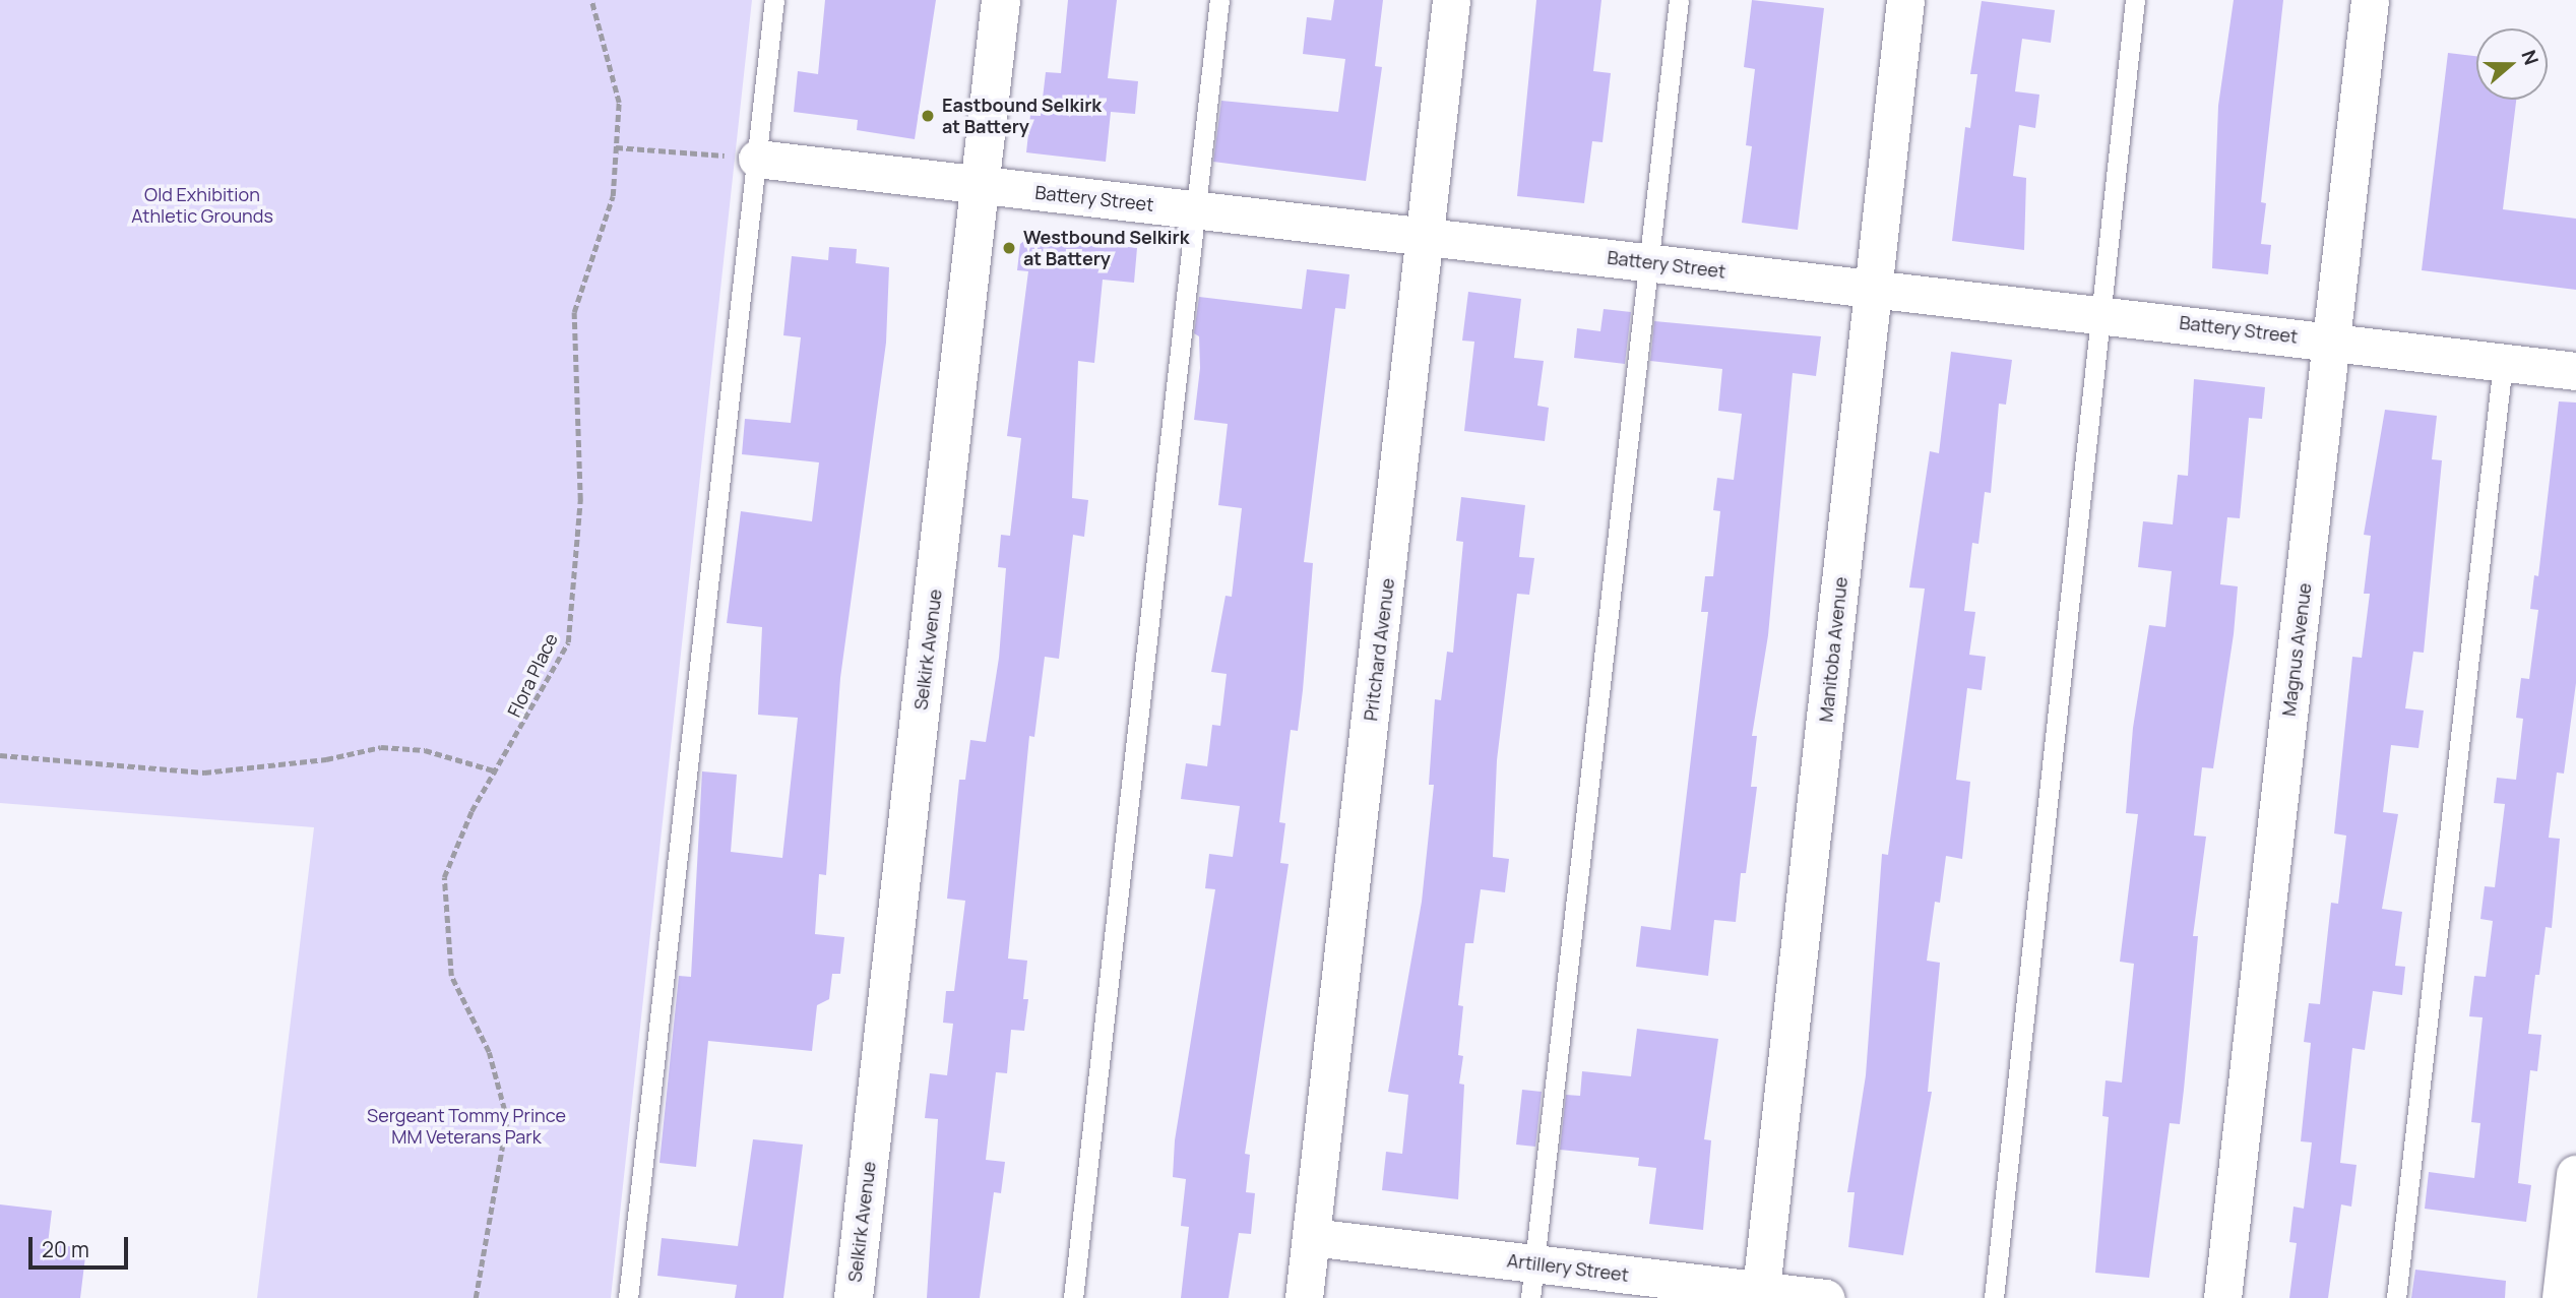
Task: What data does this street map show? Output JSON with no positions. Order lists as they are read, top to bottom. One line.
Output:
{"streets":{"main road":["Selkirk Avenue"],"street":["Battery Street","Pritchard Avenue","Manitoba Avenue","Magnus Avenue","Artillery Street"],"path":["Flora Place"]},"crossings":[["Battery Street","Selkirk Avenue"],["Battery Street","Pritchard Avenue"],["Battery Street","Manitoba Avenue"],["Battery Street","Magnus Avenue"],["Pritchard Avenue","Artillery Street"],["Manitoba Avenue","Artillery Street"]],"parks":["Old Exhibition Athletic Grounds","Sergeant Tommy Prince MM Veterans Park"],"places":["Eastbound Selkirk at Battery","Westbound Selkirk at Battery"],"scale_bar":"20 m","north":"right"}
